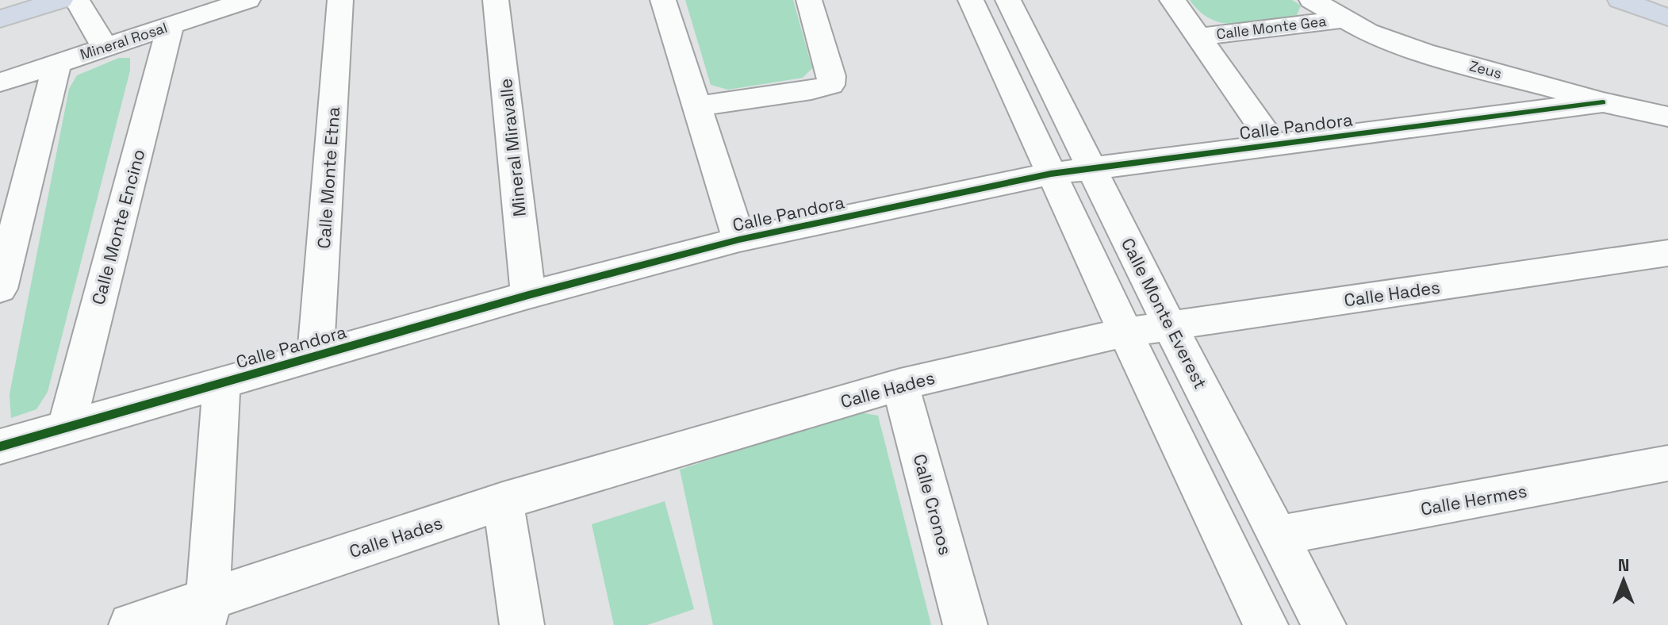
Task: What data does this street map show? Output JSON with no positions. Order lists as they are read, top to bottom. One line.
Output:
{"streets":{"street":["Calle Monte Gea","Mineral Rosal","Zeus","Calle Pandora","Mineral Miravalle","Calle Monte Etna","Calle Monte Encino","Calle Hades","Calle Monte Everest","Calle Hermes","Calle Cronos"]},"crossings":[["Calle Monte Gea","Zeus"],["Calle Monte Gea","Calle Pandora"],["Mineral Rosal","Calle Monte Encino"],["Zeus","Calle Pandora"],["Calle Pandora","Mineral Miravalle"],["Calle Pandora","Calle Monte Etna"],["Calle Pandora","Calle Monte Encino"],["Calle Pandora","Calle Monte Everest"],["Calle Hades","Calle Monte Everest"],["Calle Hades","Calle Cronos"],["Calle Monte Everest","Calle Hermes"]],"north":"top"}
